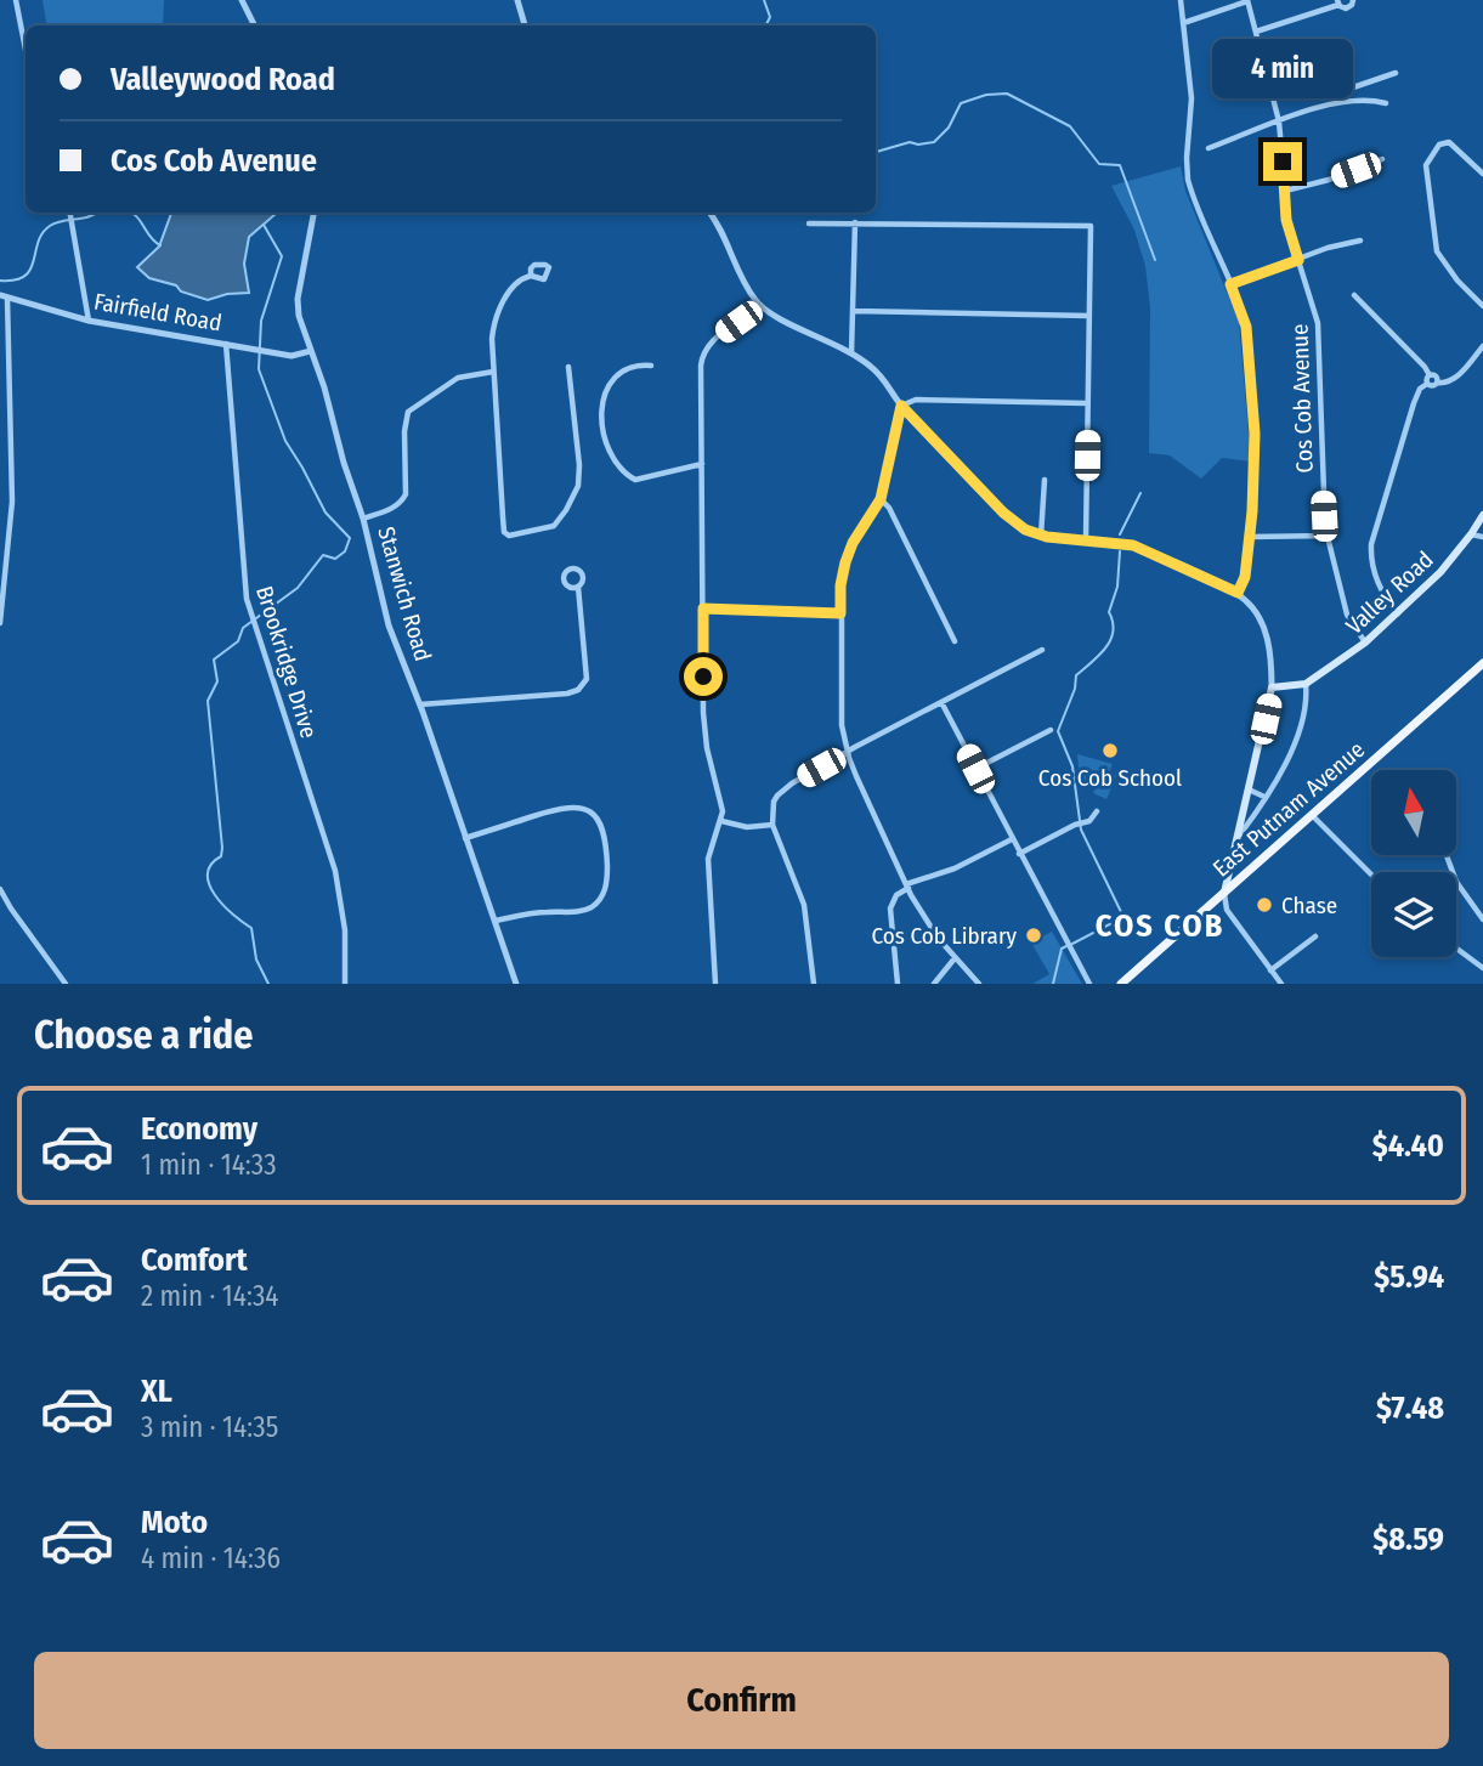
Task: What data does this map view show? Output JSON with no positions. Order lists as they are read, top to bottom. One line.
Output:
{"streets":{"main road":["Valley Road","East Putnam Avenue"],"street":["Fairfield Road","Cos Cob Avenue","Stanwich Road","Brookridge Drive"]},"crossings":[["Fairfield Road","Stanwich Road"],["Fairfield Road","Brookridge Drive"],["Cos Cob Avenue","Valley Road"]],"districts":["COS COB"],"places":["Cos Cob School","Chase","Cos Cob Library"],"north":"top","page":{"banner":["Valleywood Road","Cos Cob Avenue"],"bubble":"4 min","heading":"Choose a ride","list":[{"name":"Economy","note":"1 min · 14:33","value":"$4.40"},{"name":"Comfort","note":"2 min · 14:34","value":"$5.94"},{"name":"XL","note":"3 min · 14:35","value":"$7.48"},{"name":"Moto","note":"4 min · 14:36","value":"$8.59"}],"buttons":"Confirm"}}
